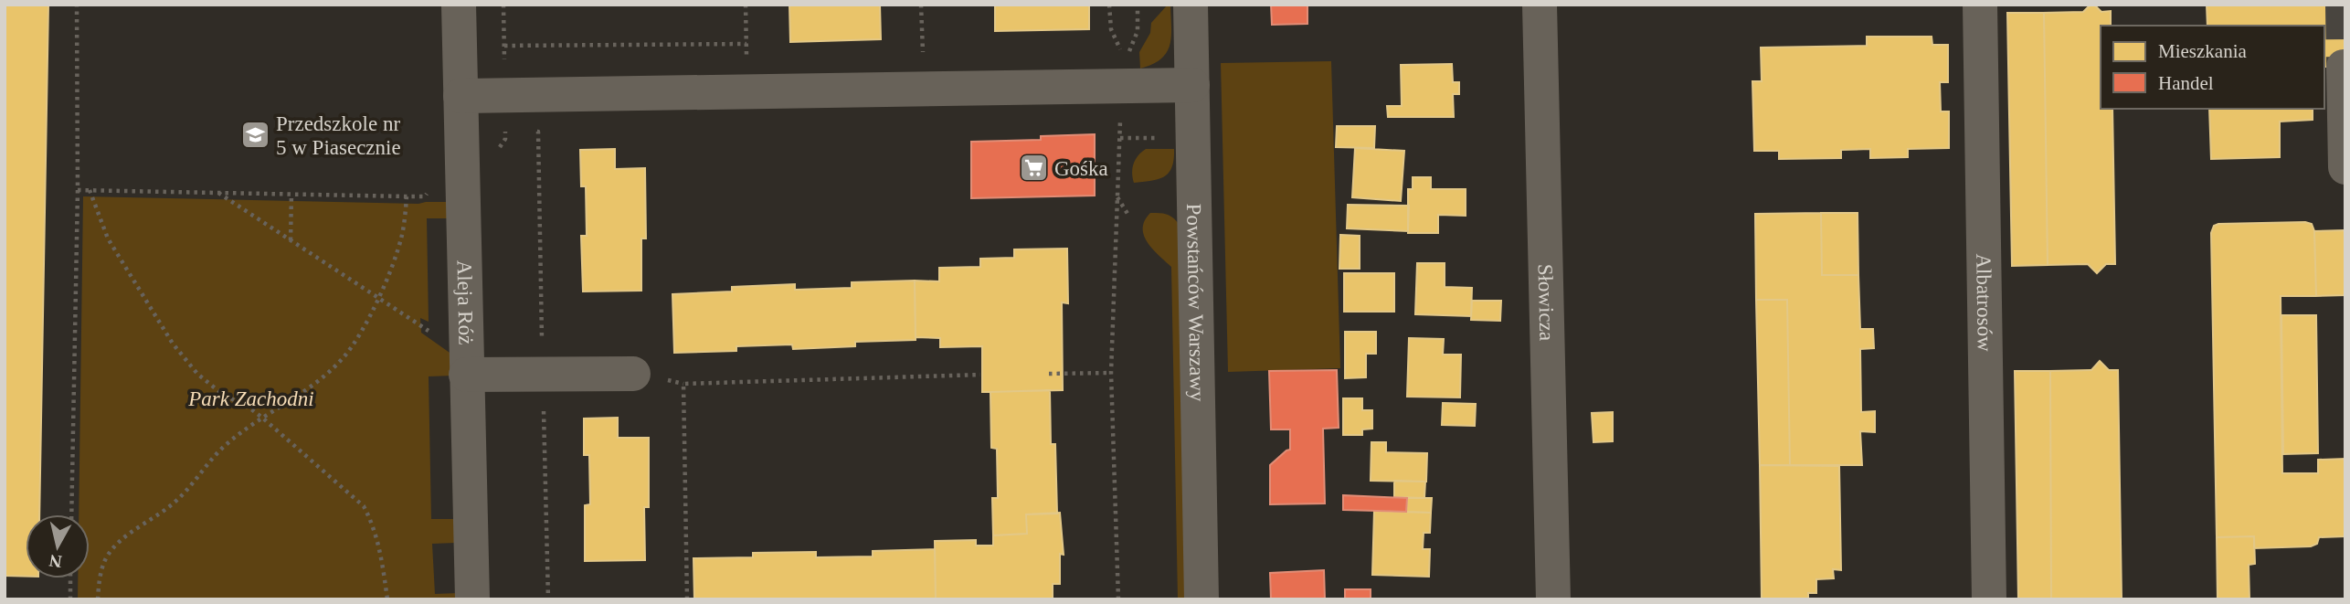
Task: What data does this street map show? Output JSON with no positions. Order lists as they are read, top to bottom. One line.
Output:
{"streets":{"street":["Słowicza","Albatrosów","Aleja Róż","Powstańców Warszawy"]},"parks":["Park Zachodni"],"places":{"school or university":["Przedszkole nr 5 w Piasecznie"],"supermarket":["Gośka"]},"legend":["Mieszkania","Handel"],"north":"bottom"}
